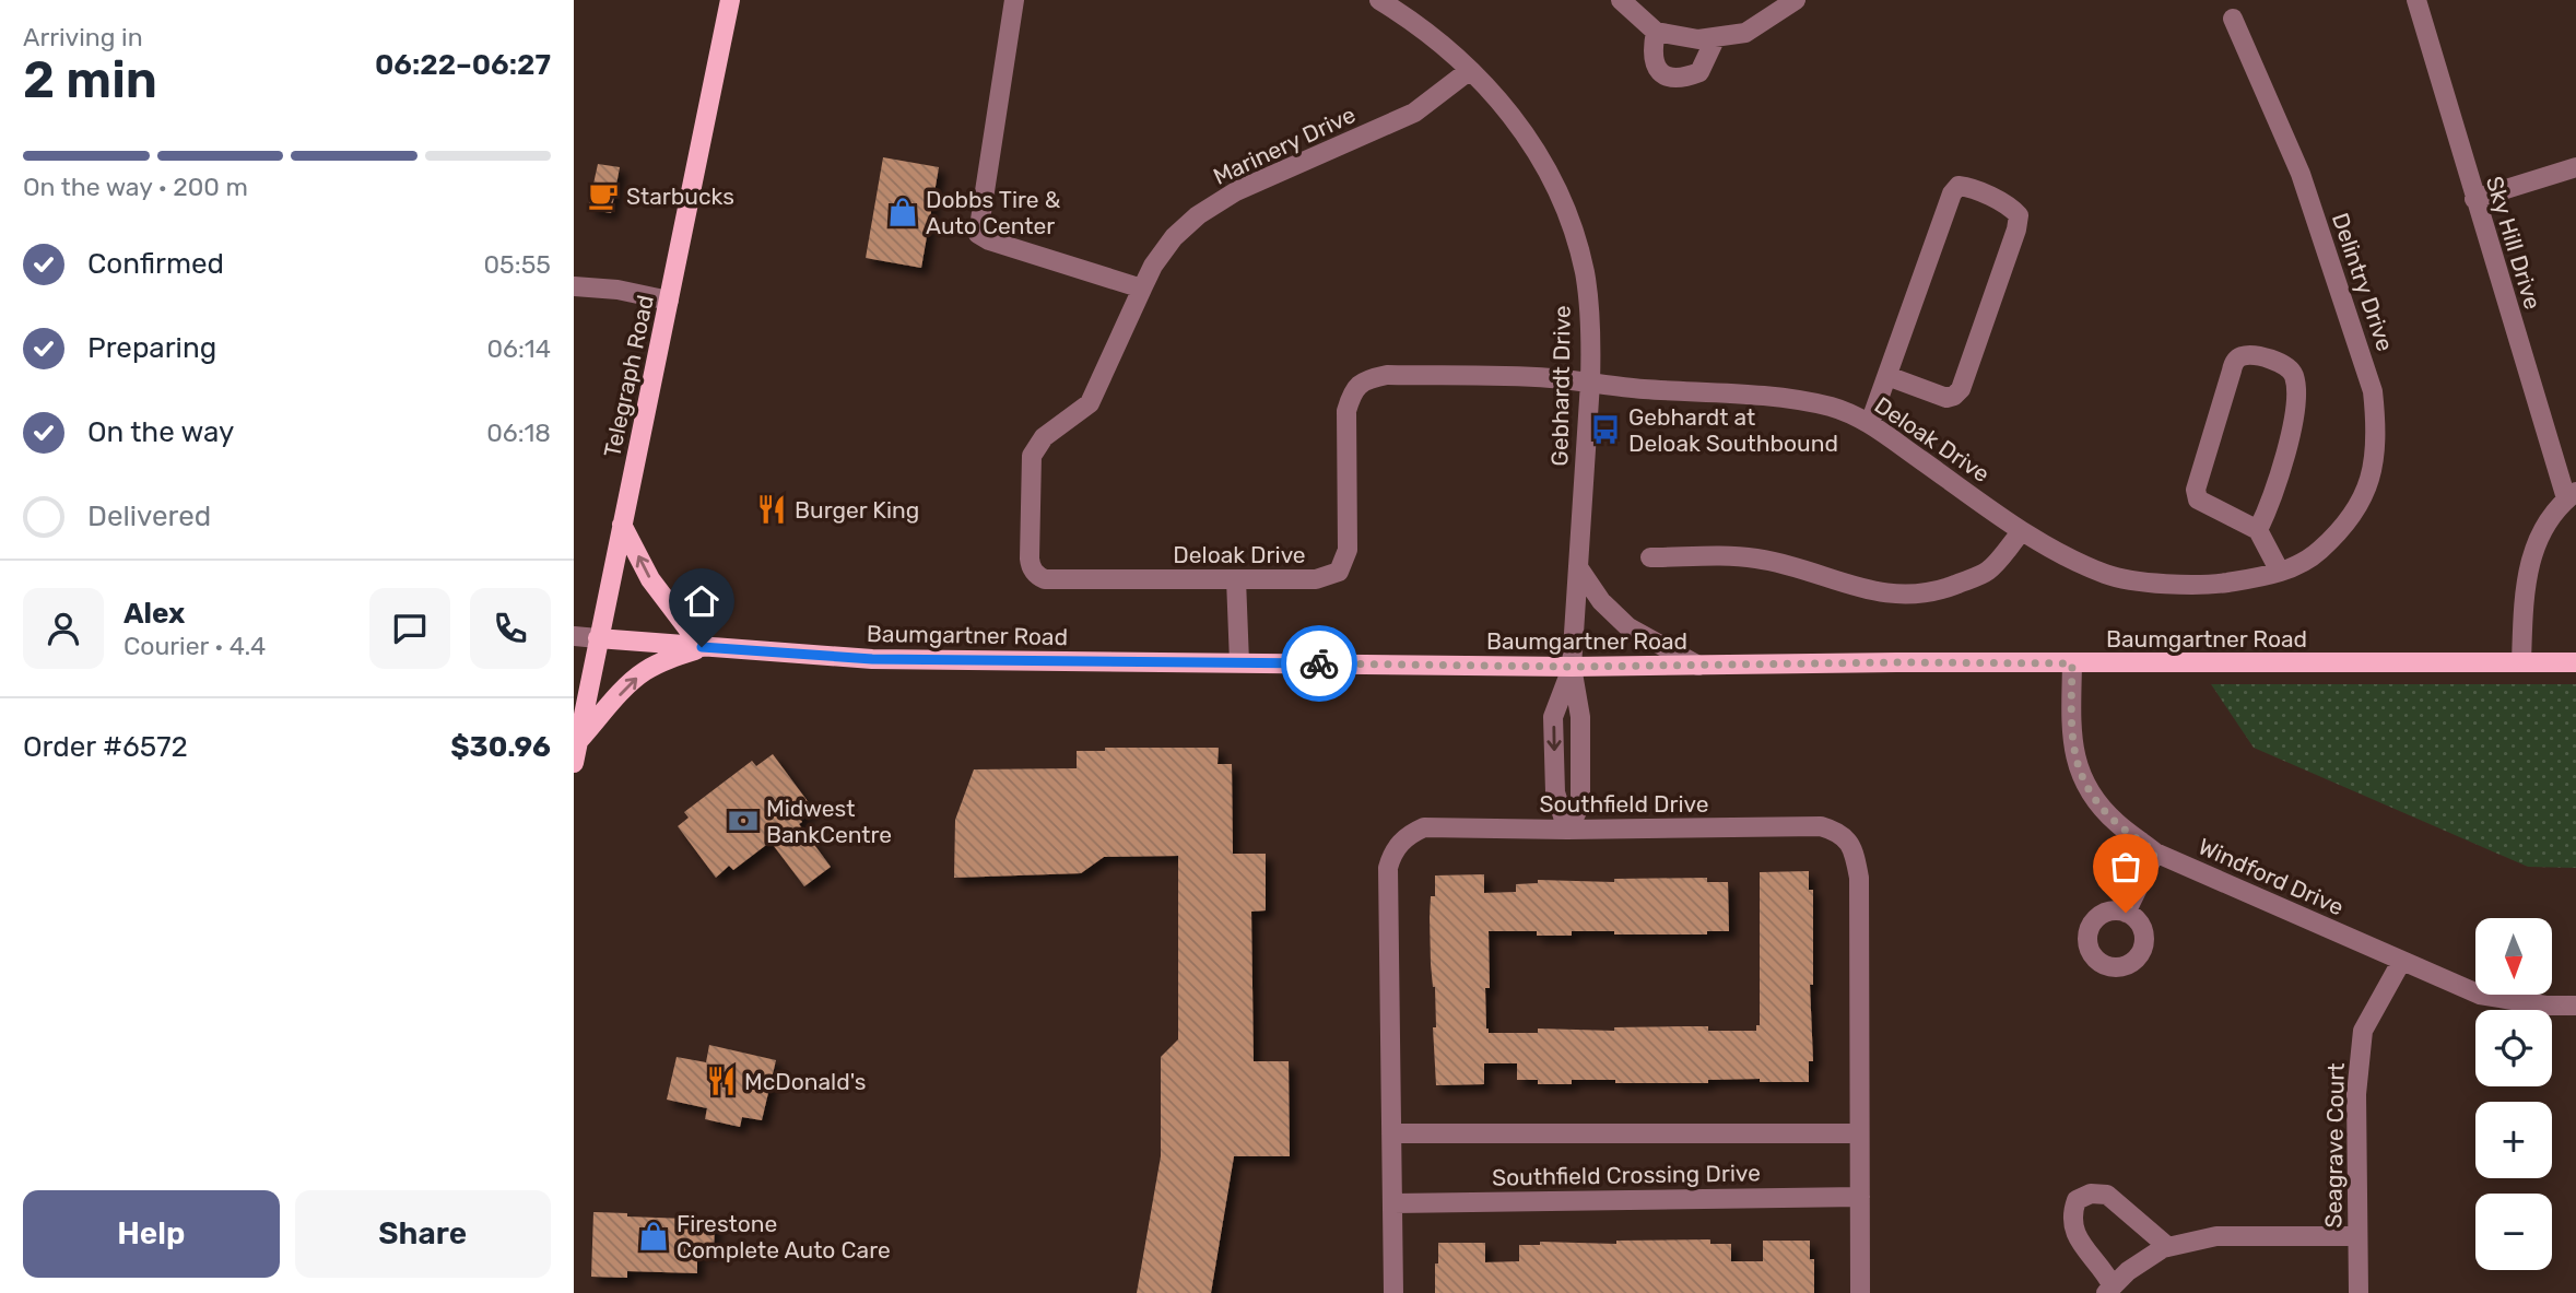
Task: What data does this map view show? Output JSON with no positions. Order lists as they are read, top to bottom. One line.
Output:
{"streets":{"main road":["Telegraph Road","Baumgartner Road"],"street":["Marinery Drive","Sky Hill Drive","Delintry Drive","Gebhardt Drive","Deloak Drive","Southfield Drive","Windford Drive","Seagrave Court","Southfield Crossing Drive"]},"crossings":[["Marinery Drive","Gebhardt Drive"],["Marinery Drive","Deloak Drive"],["Delintry Drive","Deloak Drive"],["Telegraph Road","Baumgartner Road"],["Gebhardt Drive","Deloak Drive"],["Gebhardt Drive","Baumgartner Road"],["Baumgartner Road","Windford Drive"],["Southfield Drive","Southfield Crossing Drive"],["Windford Drive","Seagrave Court"]],"places":{"cafe":["Starbucks"],"shop":["Dobbs Tire & Auto Center","Firestone Complete Auto Care"],"bus stop":["Gebhardt at Deloak Southbound"],"restaurant":["Burger King","McDonald's"],"bank":["Midwest BankCentre"]},"north":"bottom","page":{"heading":["2 min","Arriving in","06:22–06:27"],"panel":["Alex","Courier · 4.4","Order #6572","$30.96"],"bar":"On the way · 200 m","list":[["Confirmed","05:55"],["Preparing","06:14"],["On the way","06:18"],"Delivered"],"map_buttons":["+","−"],"buttons":["Help","Share"]}}
